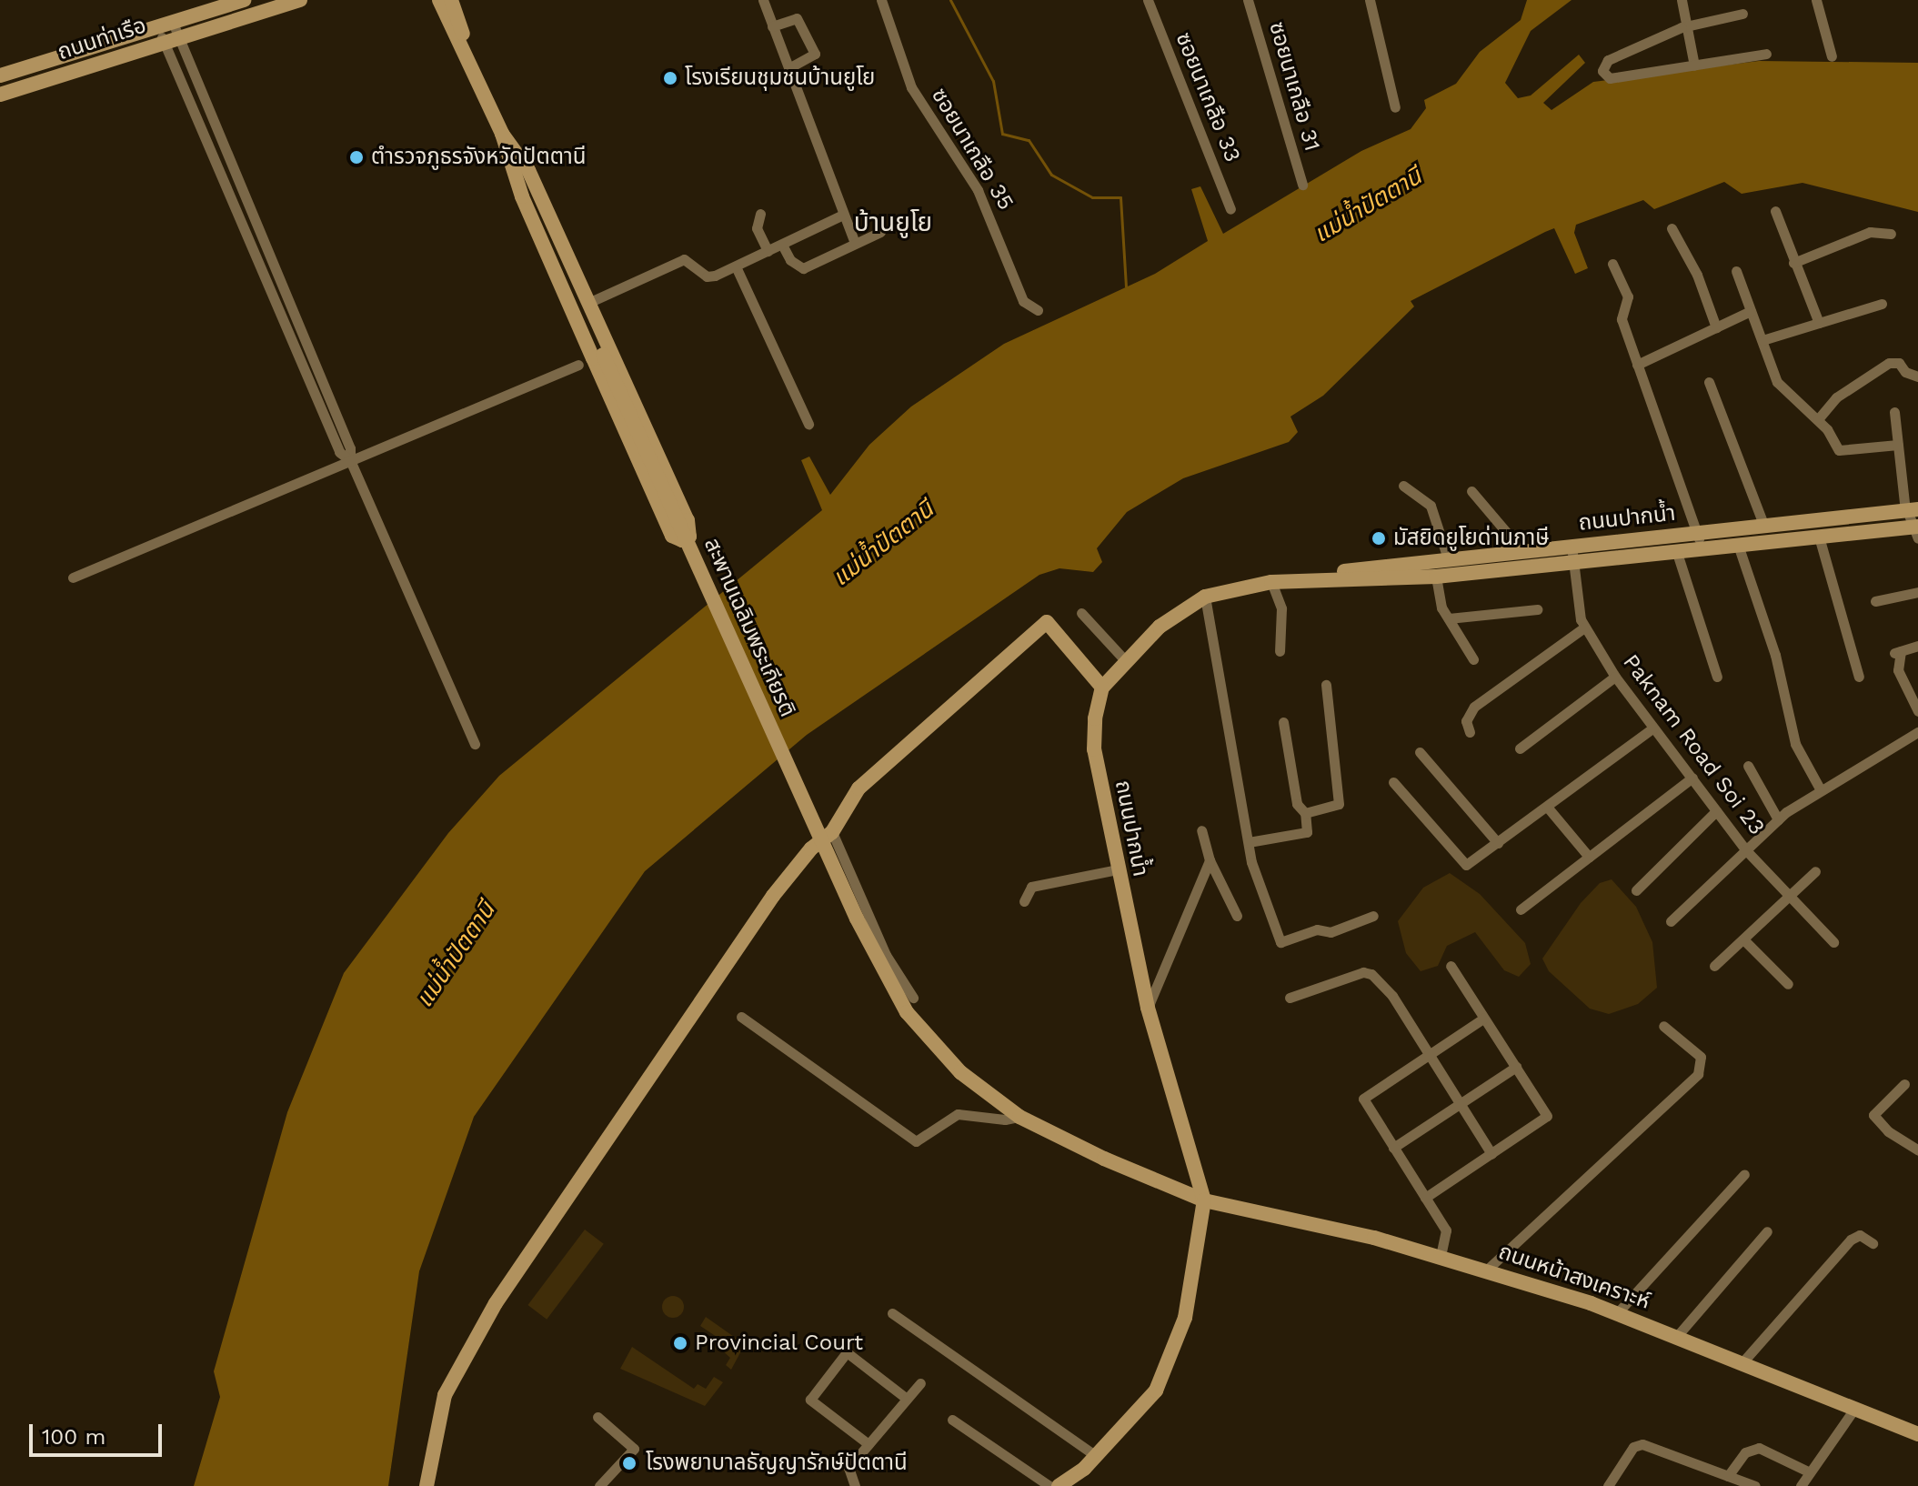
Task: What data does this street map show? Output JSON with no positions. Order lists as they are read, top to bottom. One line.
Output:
{"streets":{"street":["ถนนท่าเรือ","ซอยนาเกลือ 31","ซอยนาเกลือ 33","ซอยนาเกลือ 35","ถนนปากน้ำ","สะพานเฉลิมพระเกียรติ","Paknam Road Soi 23","ถนนหน้าสงเคราะห์"]},"crossings":[["ถนนปากน้ำ","Paknam Road Soi 23"],["ถนนปากน้ำ","ถนนหน้าสงเคราะห์"],["สะพานเฉลิมพระเกียรติ","ถนนหน้าสงเคราะห์"]],"districts":["บ้านยูโย"],"water":["แม่น้ำปัตตานี"],"places":["โรงเรียนชุมชนบ้านยูโย","ตำรวจภูธรจังหวัดปัตตานี","มัสยิดยูโยด่านภาษี","Provincial Court","โรงพยาบาลธัญญารักษ์ปัตตานี"],"scale_bar":"100 m"}
